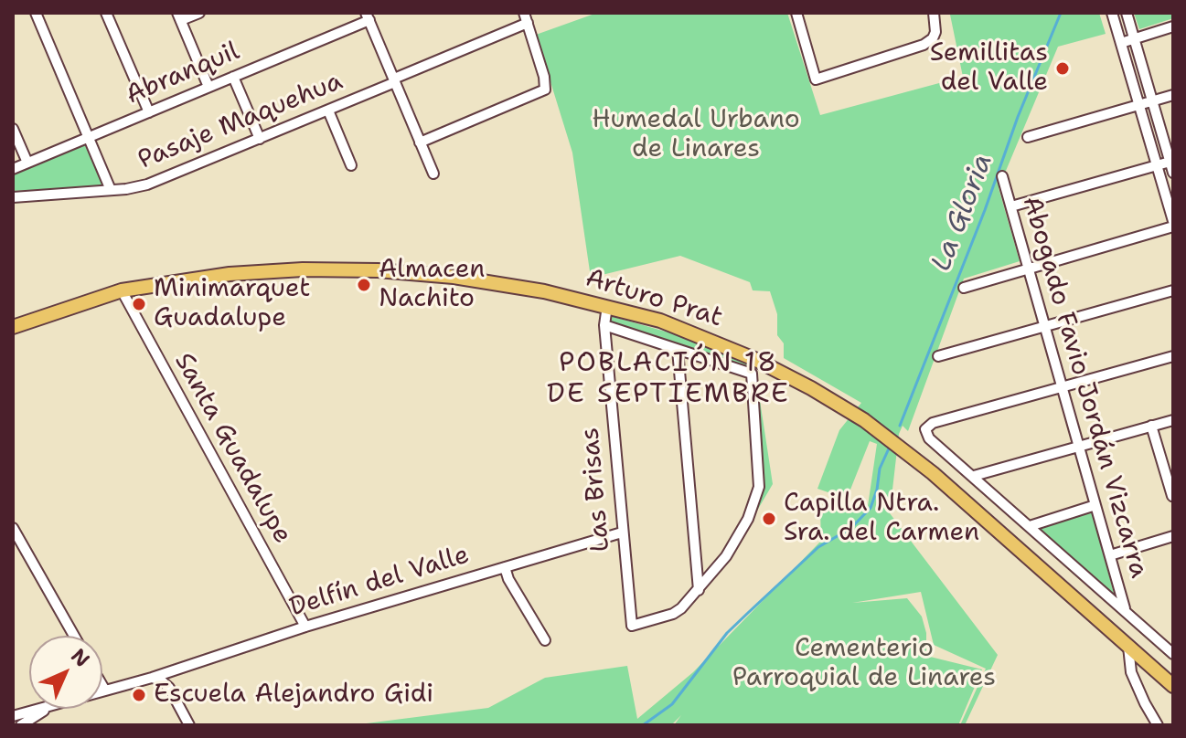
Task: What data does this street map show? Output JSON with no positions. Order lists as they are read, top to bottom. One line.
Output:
{"streets":{"main road":["Arturo Prat"],"street":["Abranquil","Pasaje Maquehua","Abogado Favio Jordán Vizcarra","Santa Guadalupe","Las Brisas","Delfín del Valle"]},"crossings":[["Arturo Prat","Santa Guadalupe"],["Arturo Prat","Las Brisas"],["Santa Guadalupe","Delfín del Valle"],["Las Brisas","Delfín del Valle"]],"districts":["POBLACIÓN 18 DE SEPTIEMBRE"],"water":["La Gloria"],"parks":["Humedal Urbano de Linares","Cementerio Parroquial de Linares"],"places":["Semillitas del Valle","Almacen Nachito","Minimarquet Guadalupe","Capilla Ntra. Sra. del Carmen","Escuela Alejandro Gidi"],"north":"top right"}
